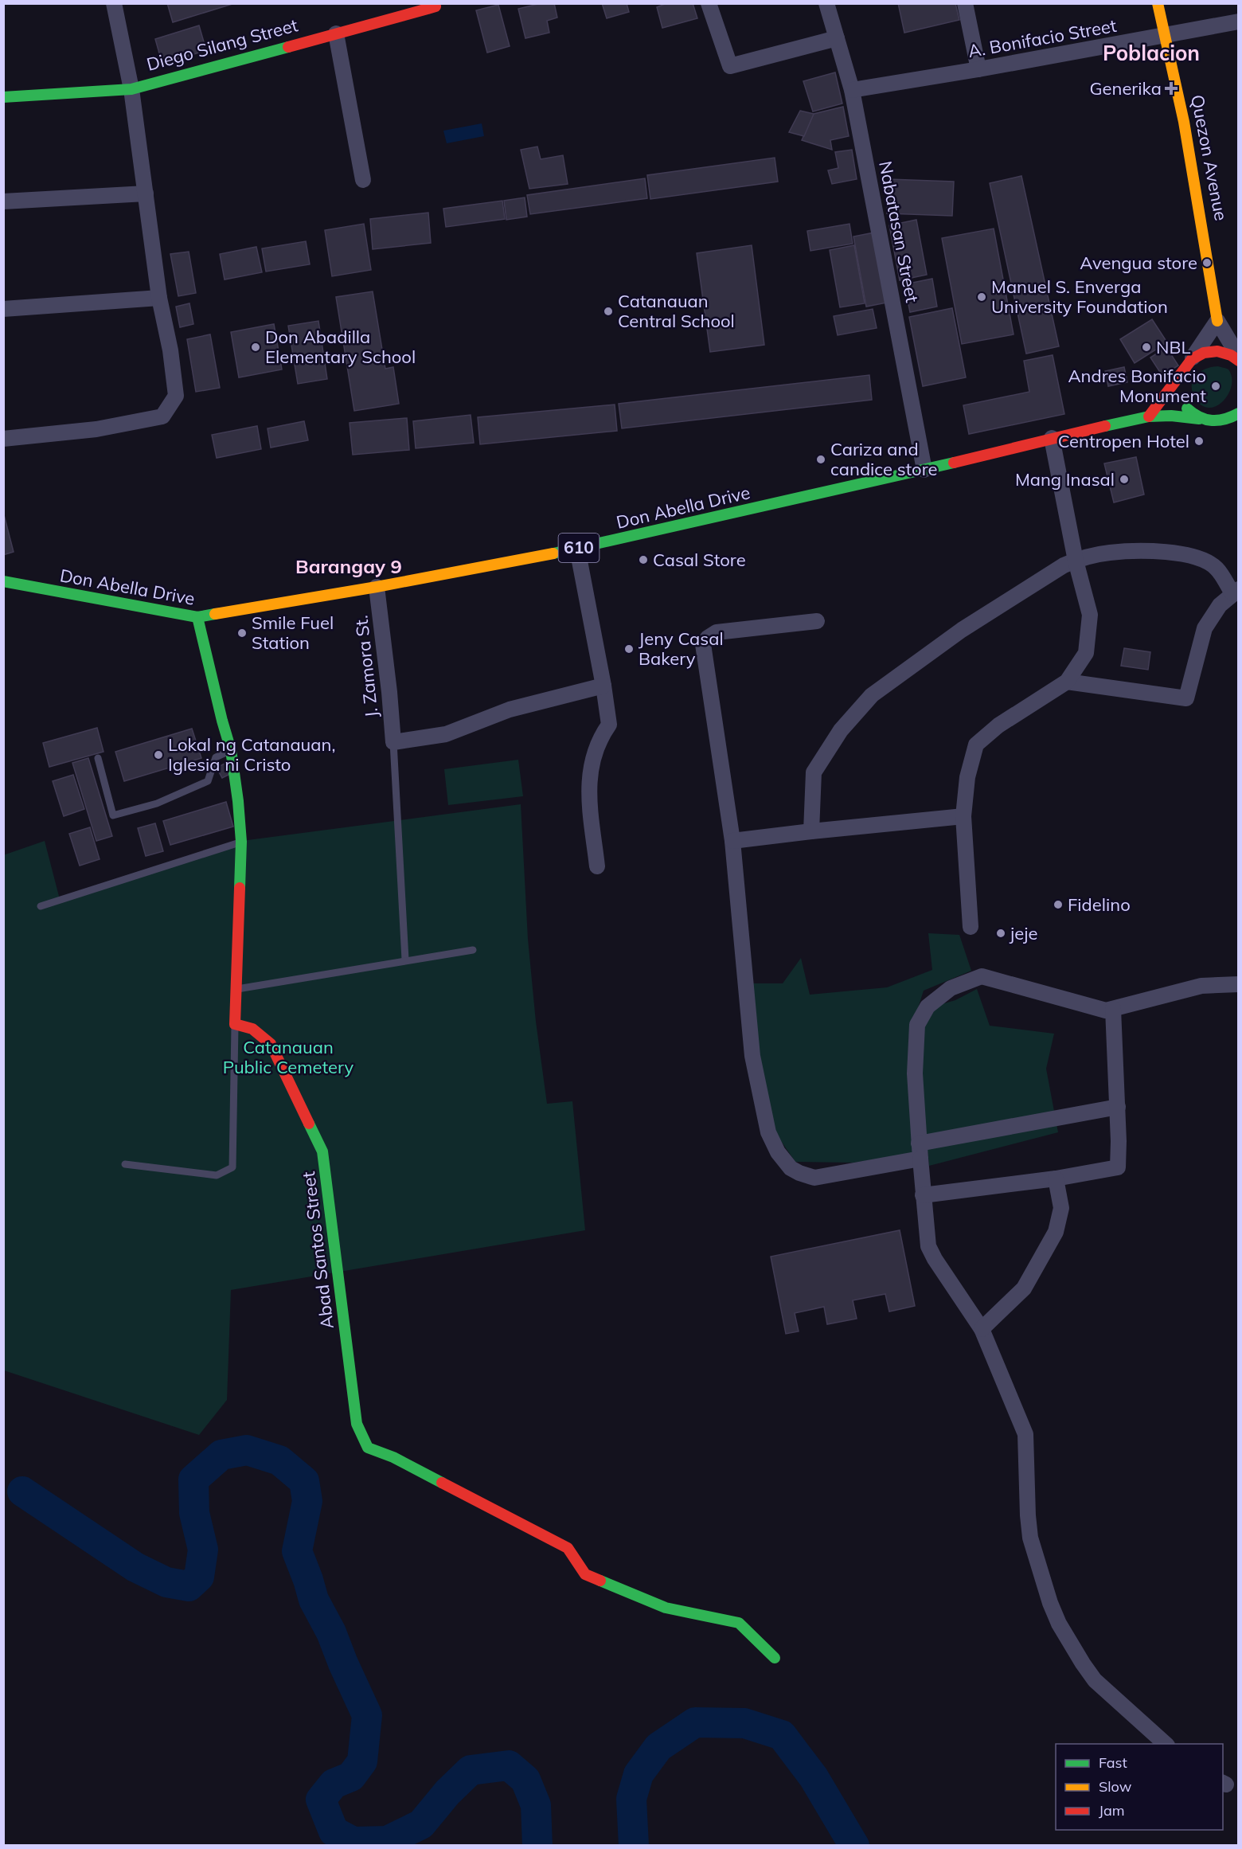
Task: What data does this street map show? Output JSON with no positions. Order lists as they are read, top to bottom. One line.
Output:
{"streets":{"street":["A. Bonifacio Street","Diego Silang Street","Quezon Avenue","Nabatasan Street","Don Abella Drive","610","J. Zamora St.","Abad Santos Street"]},"crossings":[["A. Bonifacio Street","Quezon Avenue"],["A. Bonifacio Street","Nabatasan Street"],["Nabatasan Street","Don Abella Drive"],["Don Abella Drive","610"],["Don Abella Drive","J. Zamora St."]],"districts":["Poblacion","Barangay 9"],"parks":["Catanauan Public Cemetery"],"places":{"health":["Generika"],"other":["Avengua store","Manuel S. Enverga University Foundation","Catanauan Central School","Don Abadilla Elementary School","NBL","Andres Bonifacio Monument","Centropen Hotel","Cariza and candice store","Mang Inasal","Casal Store","Smile Fuel Station","Jeny Casal Bakery","Lokal ng Catanauan, Iglesia ni Cristo","Fidelino","jeje"]},"legend":["Fast","Slow","Jam"]}
